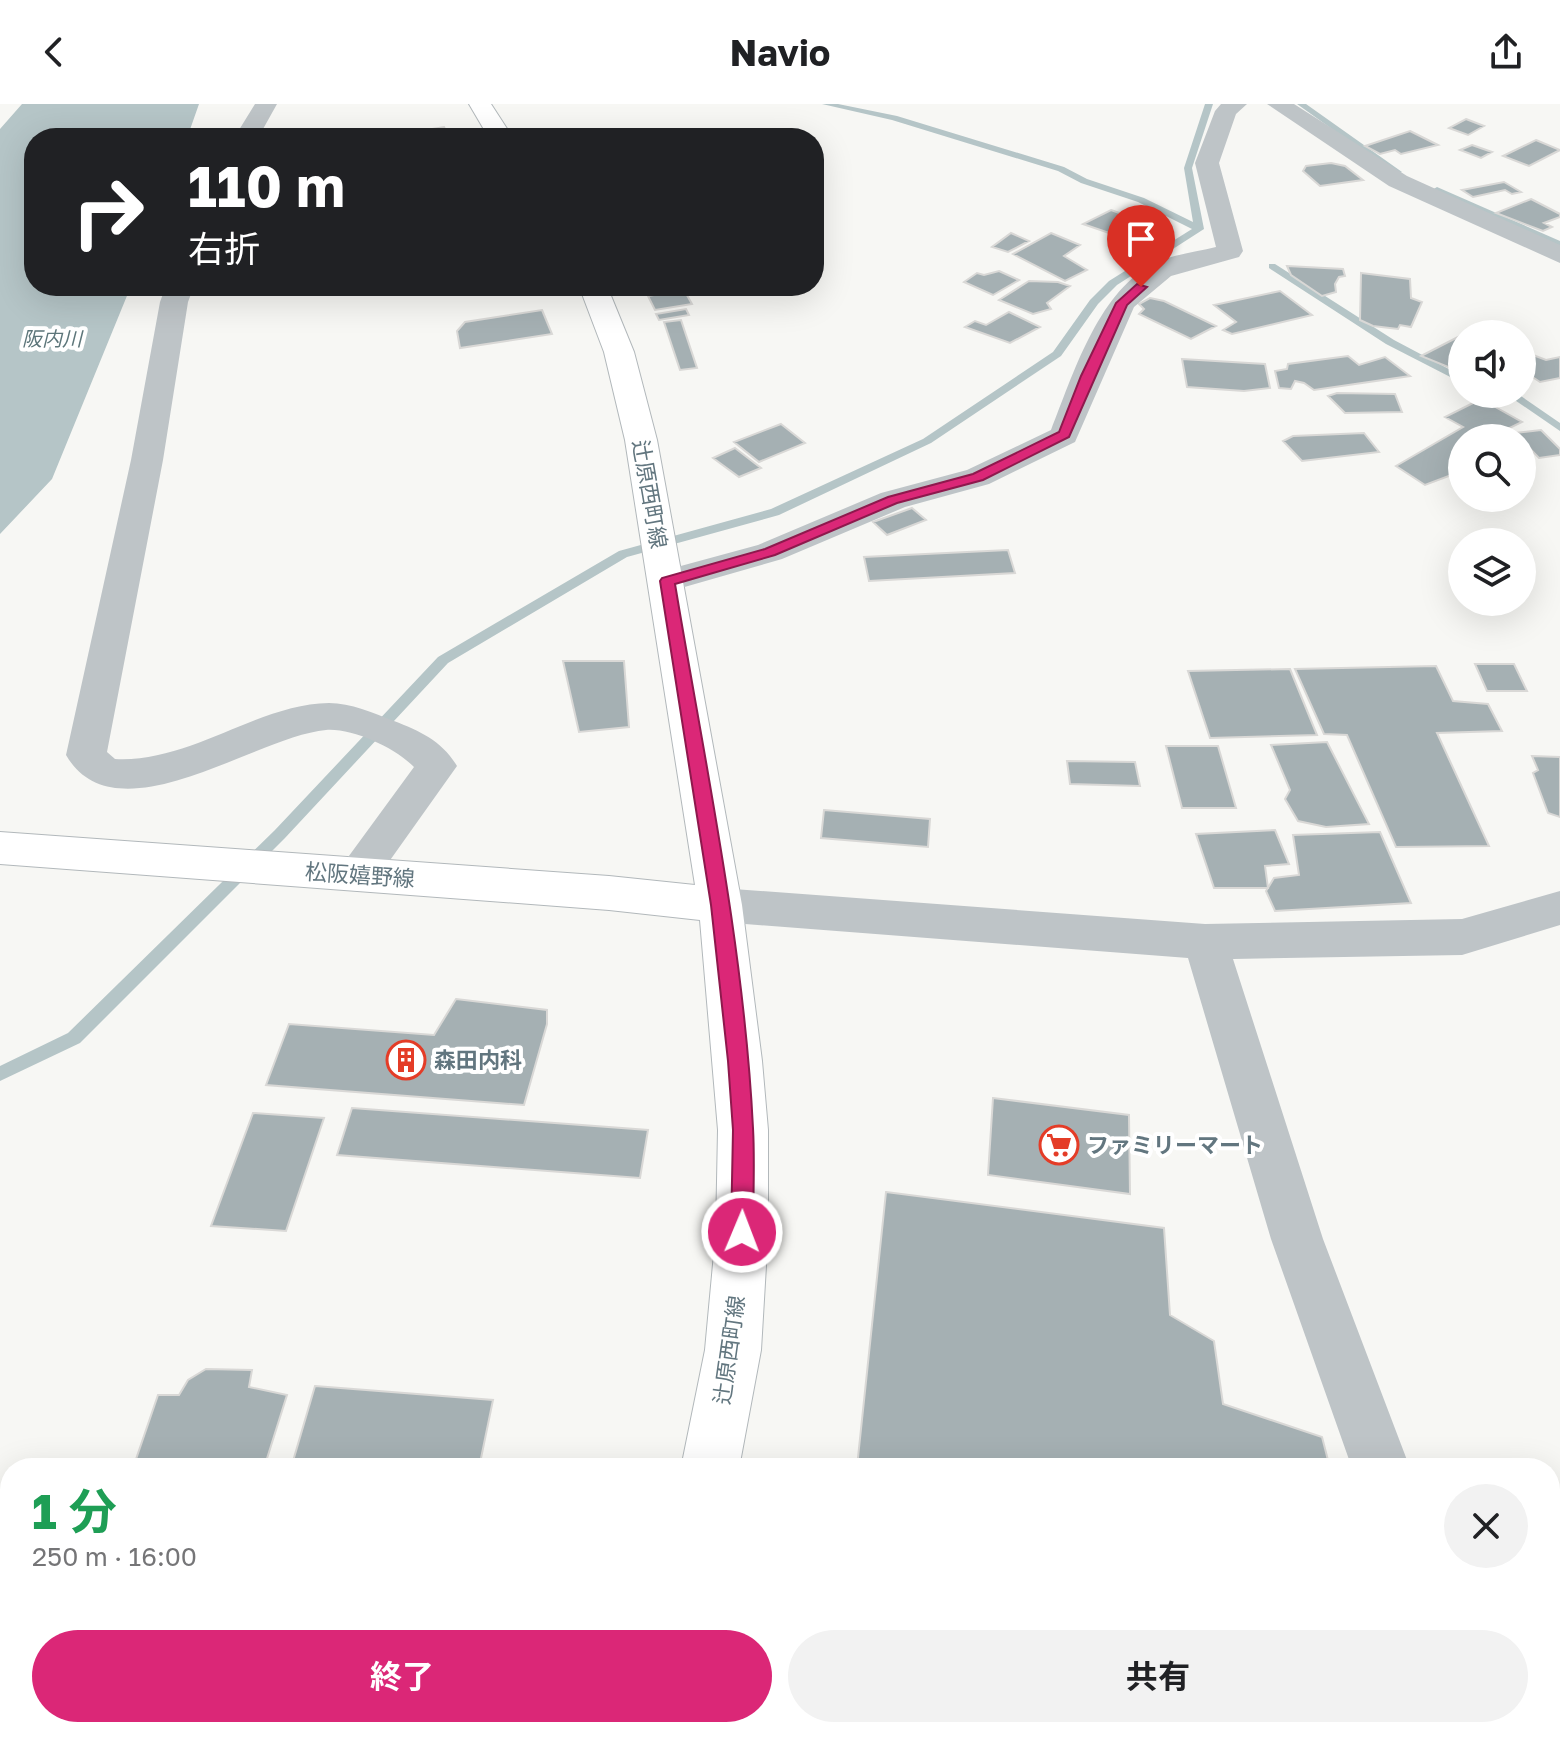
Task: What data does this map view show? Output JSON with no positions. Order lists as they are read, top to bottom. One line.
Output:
{"streets":{"main road":["辻原西町線","松阪嬉野線"]},"crossings":[["辻原西町線","松阪嬉野線"]],"water":["阪内川"],"places":{"building":["森田内科"],"supermarket":["ファミリーマート"]},"page":{"header":"Navio","turn":["110 m","右折"],"heading":["1 分","250 m · 16:00"],"buttons":["終了","共有"]}}
